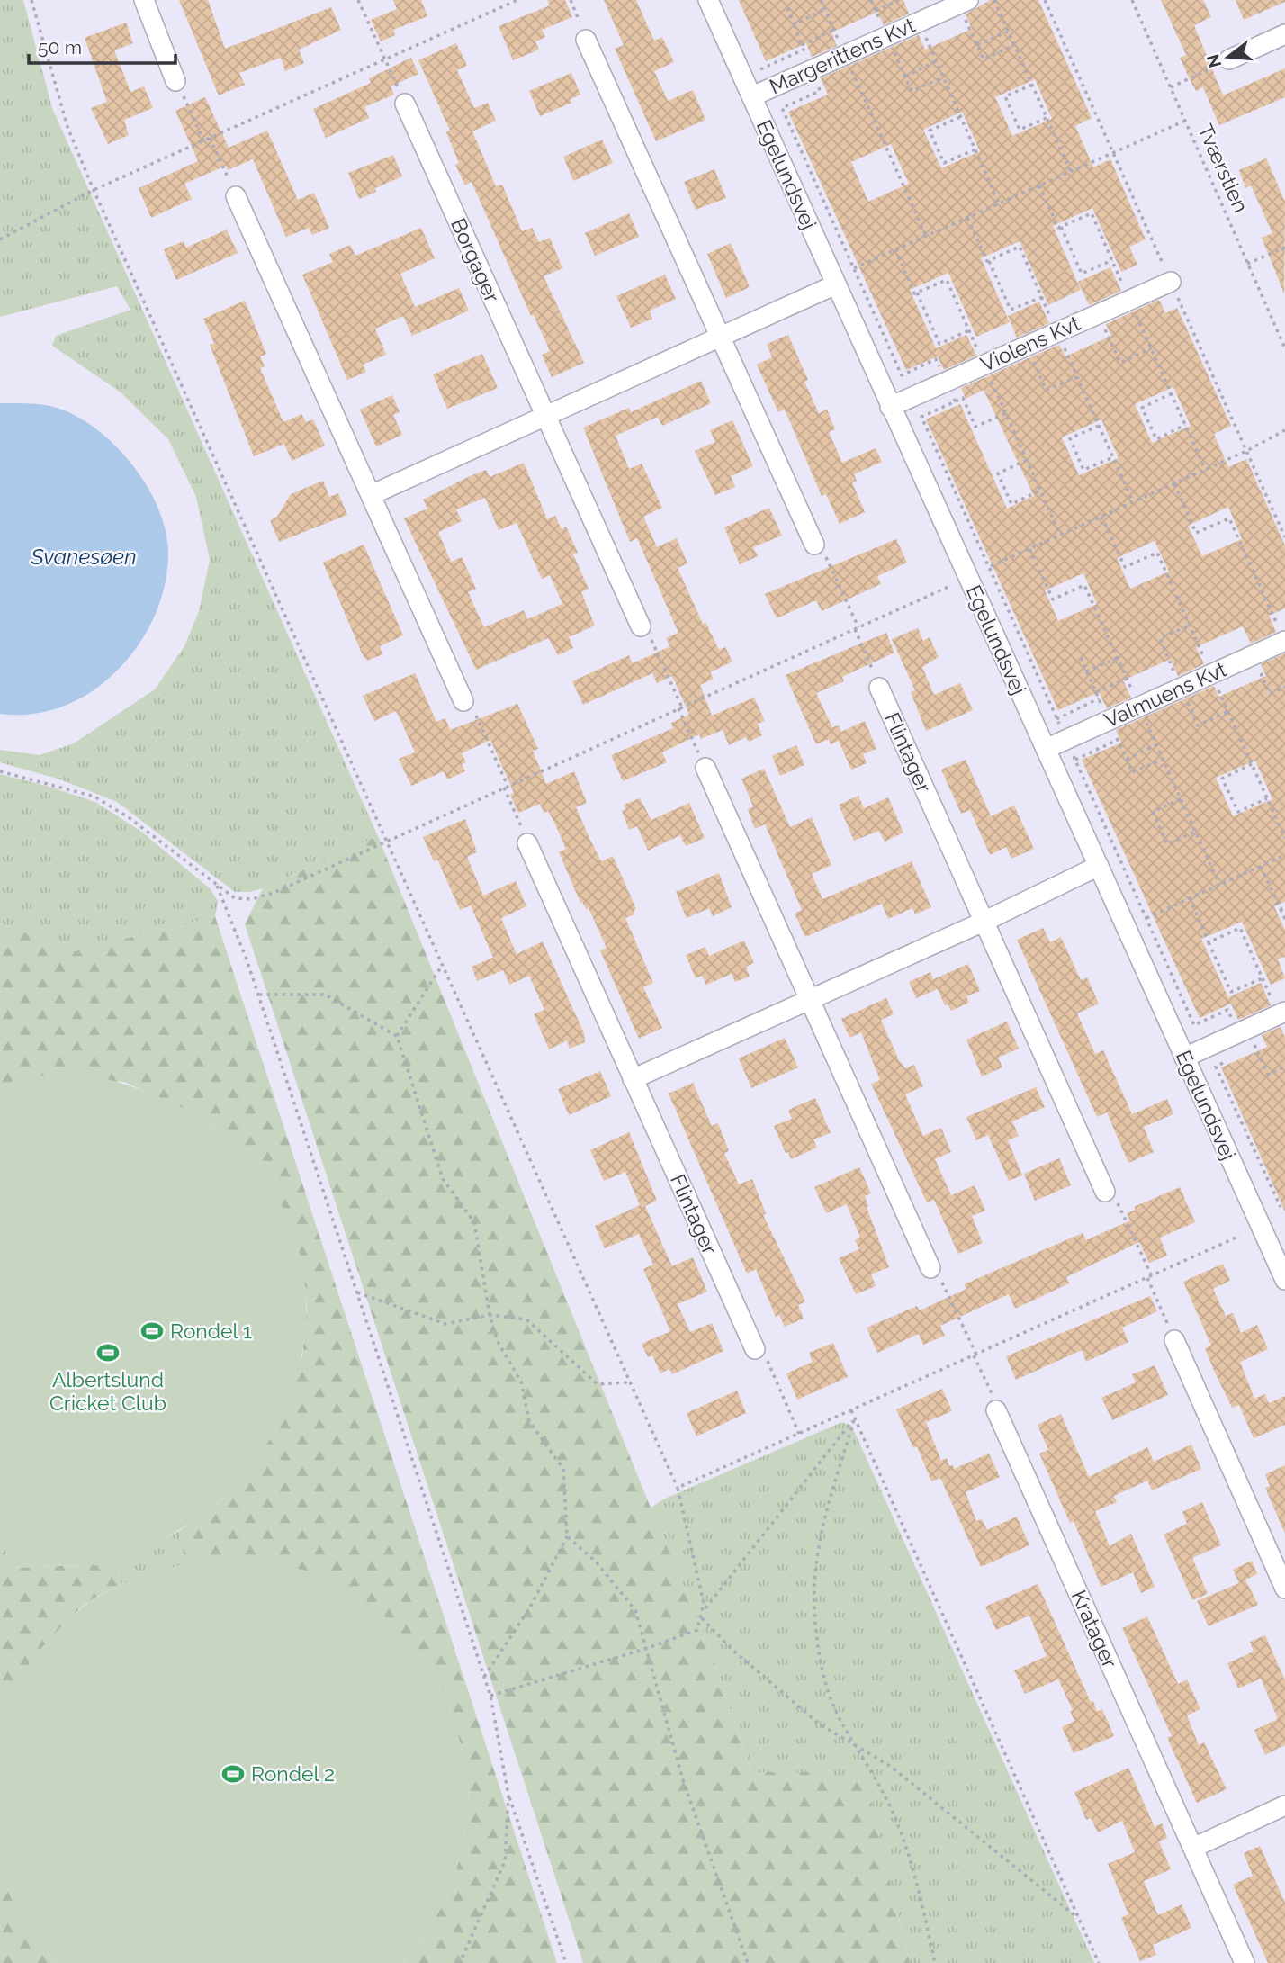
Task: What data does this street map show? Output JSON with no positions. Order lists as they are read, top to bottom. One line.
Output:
{"streets":{"street":["Margerittens Kvt","Egelundsvej","Borgager","Violens Kvt","Valmuens Kvt","Flintager","Kratager"],"path":["Tværstien"]},"crossings":[["Margerittens Kvt","Egelundsvej"],["Egelundsvej","Violens Kvt"],["Egelundsvej","Valmuens Kvt"]],"water":["Svanesøen"],"places":{"sports":["Rondel 1","Albertslund Cricket Club","Rondel 2"]},"scale_bar":"50 m","north":"left"}
